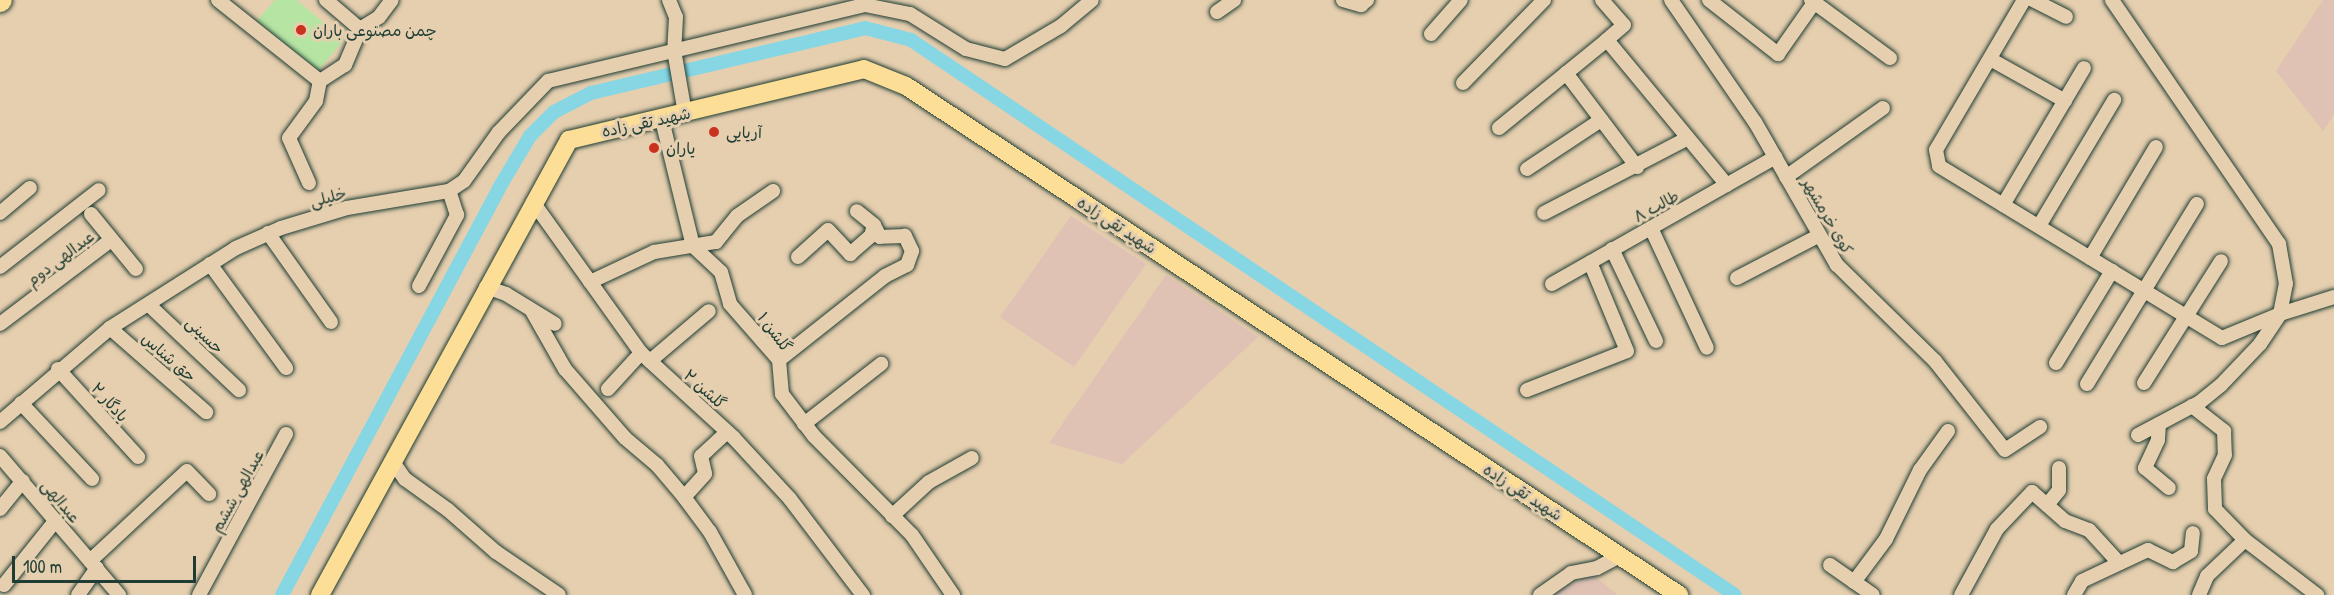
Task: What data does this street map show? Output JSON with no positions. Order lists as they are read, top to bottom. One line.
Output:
{"streets":{"main road":["شهید تقی زاده"],"street":["خلیلی","طالب ۸","کوی خرمشهر","عبدالهی دوم","گلشن ۱","حسینی","حق شناس","گلشن ۲","یادگار ۲","عبدالهی ششم","عبدالهی"]},"crossings":[["شهید تقی زاده","گلشن ۲"],["خلیلی","حسینی"],["خلیلی","حق شناس"],["خلیلی","یادگار ۲"],["طالب ۸","کوی خرمشهر"]],"places":["چمن مصنوعی باران","آریایی","یاران"],"scale_bar":"100 m"}
